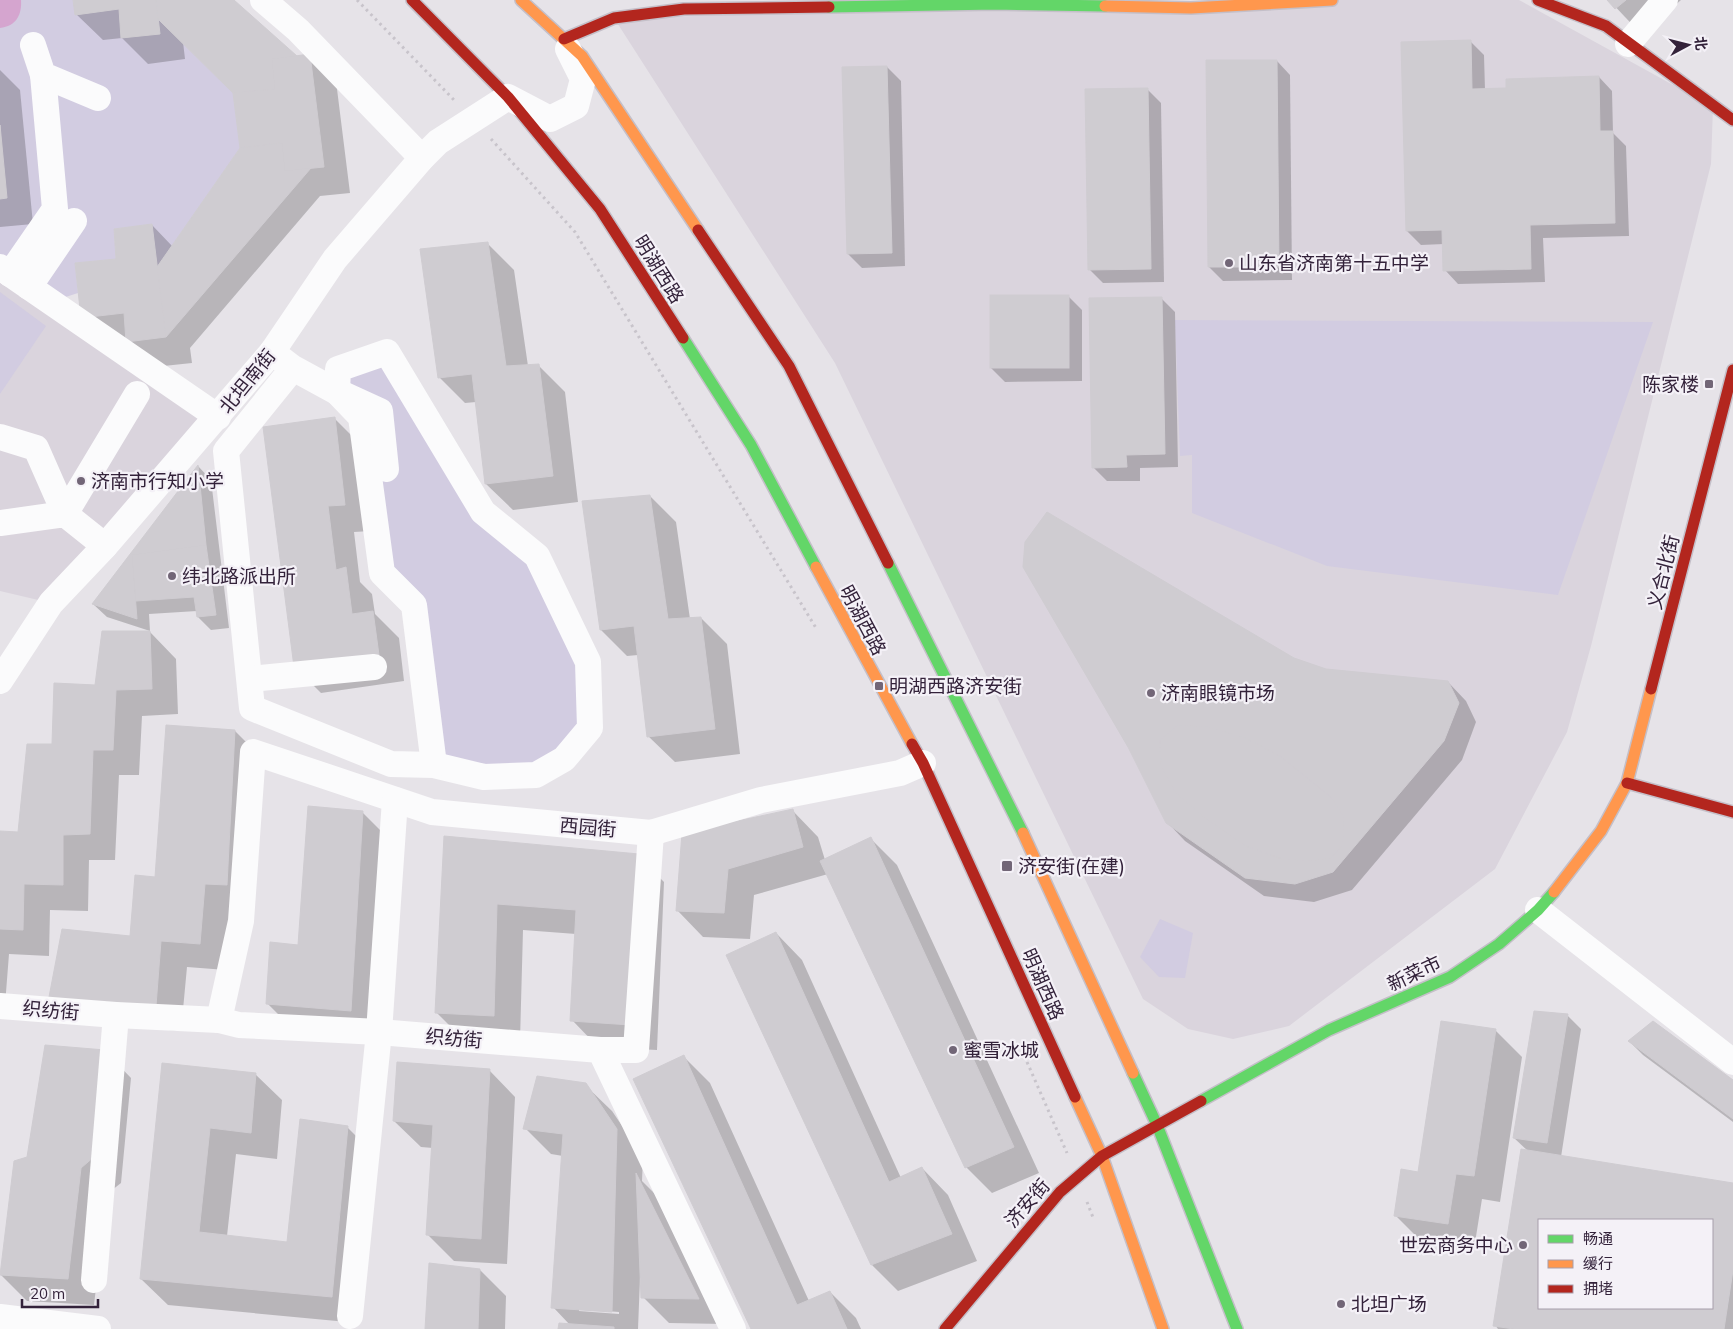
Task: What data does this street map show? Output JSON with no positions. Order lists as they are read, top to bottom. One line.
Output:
{"streets":{"main road":["明湖西路","义合北街","新菜市","济安街"],"street":["北坦南街","西园街","织纺街"]},"crossings":[["明湖西路","北坦南街"],["明湖西路","西园街"],["明湖西路","济安街"],["义合北街","新菜市"],["西园街","织纺街"],["新菜市","济安街"]],"places":{"other":["山东省济南第十五中学","济南市行知小学","纬北路派出所","济南眼镜市场","蜜雪冰城","世宏商务中心","北坦广场"],"transit":["陈家楼","明湖西路济安街","济安街(在建)"]},"legend":["畅通","缓行","拥堵"],"scale_bar":"20 m","north":"right"}
